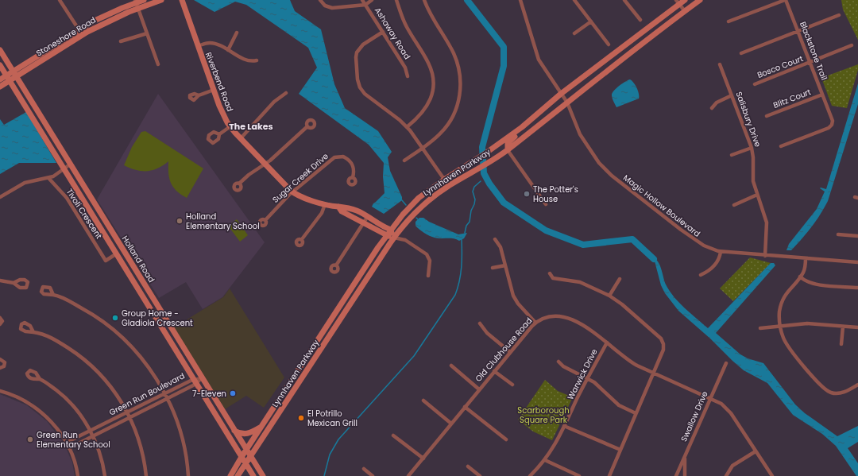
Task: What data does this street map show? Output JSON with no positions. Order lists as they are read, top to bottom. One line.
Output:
{"streets":{"main road":["Stoneshore Road","Riverbend Road","Lynnhaven Parkway","Holland Road"],"street":["Ashaway Road","Blackstone Trail","Bosco Court","Blitz Court","Salisbury Drive","Sugar Creek Drive","Magic Hollow Boulevard","Tivoli Crescent","Old Clubhouse Road","Warwick Drive","Green Run Boulevard","Swallow Drive"]},"crossings":[["Stoneshore Road","Holland Road"],["Blackstone Trail","Bosco Court"],["Blackstone Trail","Blitz Court"],["Riverbend Road","Lynnhaven Parkway"],["Riverbend Road","Sugar Creek Drive"],["Salisbury Drive","Magic Hollow Boulevard"],["Lynnhaven Parkway","Magic Hollow Boulevard"],["Lynnhaven Parkway","Holland Road"],["Tivoli Crescent","Holland Road"],["Holland Road","Green Run Boulevard"],["Old Clubhouse Road","Warwick Drive"],["Old Clubhouse Road","Swallow Drive"]],"districts":["The Lakes"],"parks":["Scarborough Square Park"],"places":["The Potter's House","Holland Elementary School","Group Home - Gladiola Crescent","7-Eleven","El Potrillo Mexican Grill","Green Run Elementary School"]}
